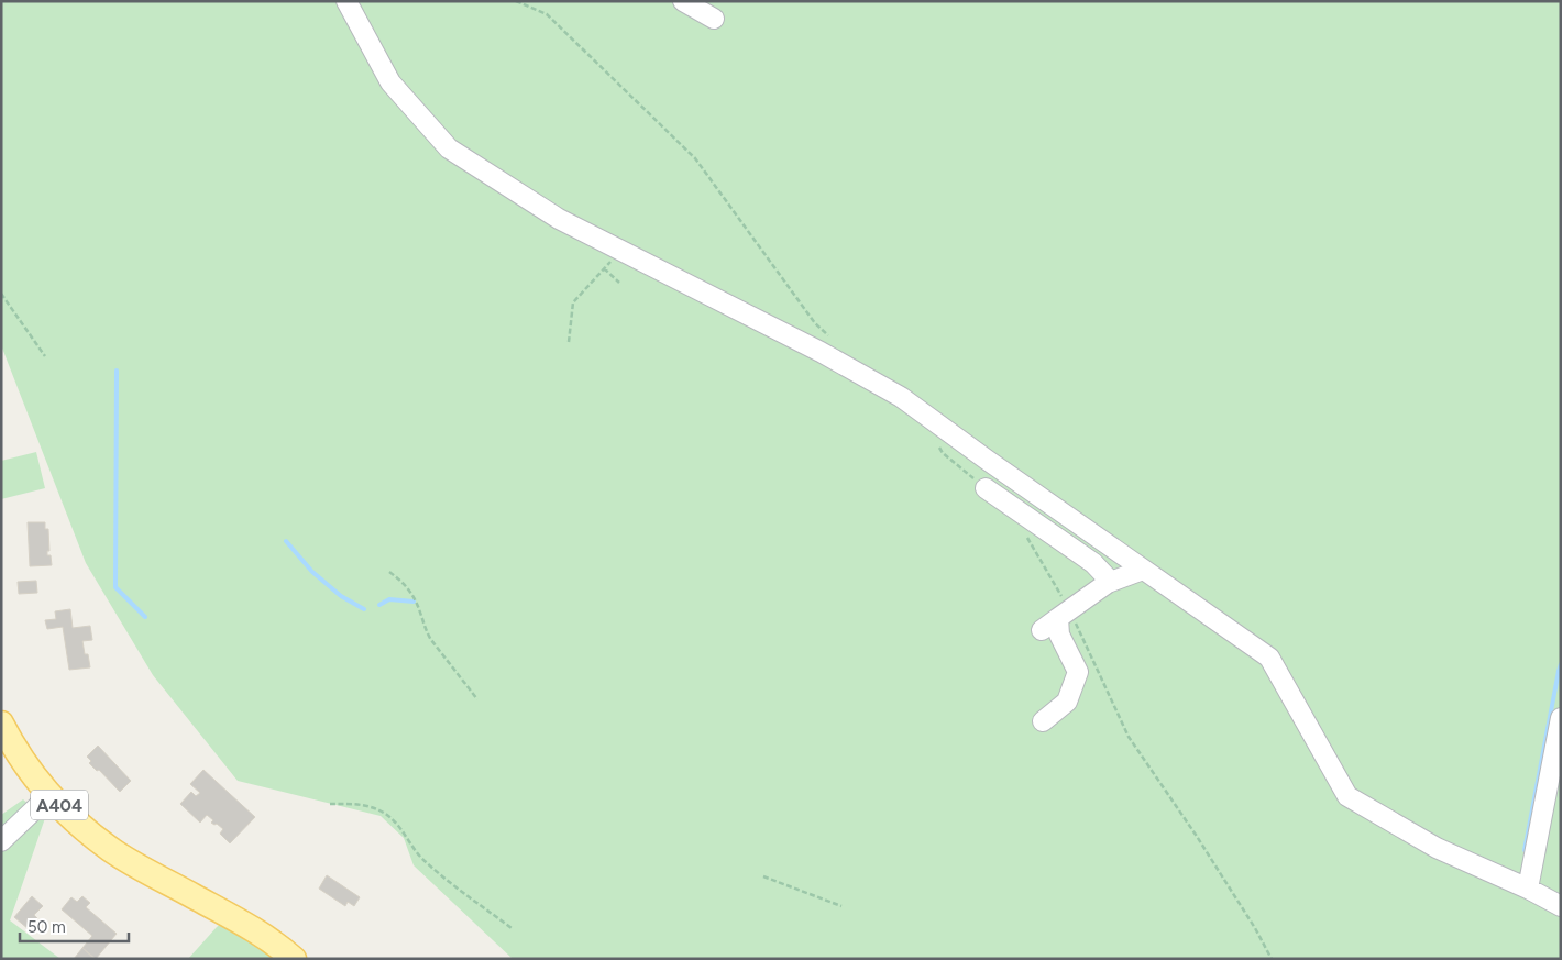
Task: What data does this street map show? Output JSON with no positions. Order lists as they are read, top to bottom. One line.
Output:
{"streets":{"main road":["A404"]},"scale_bar":"50 m"}
